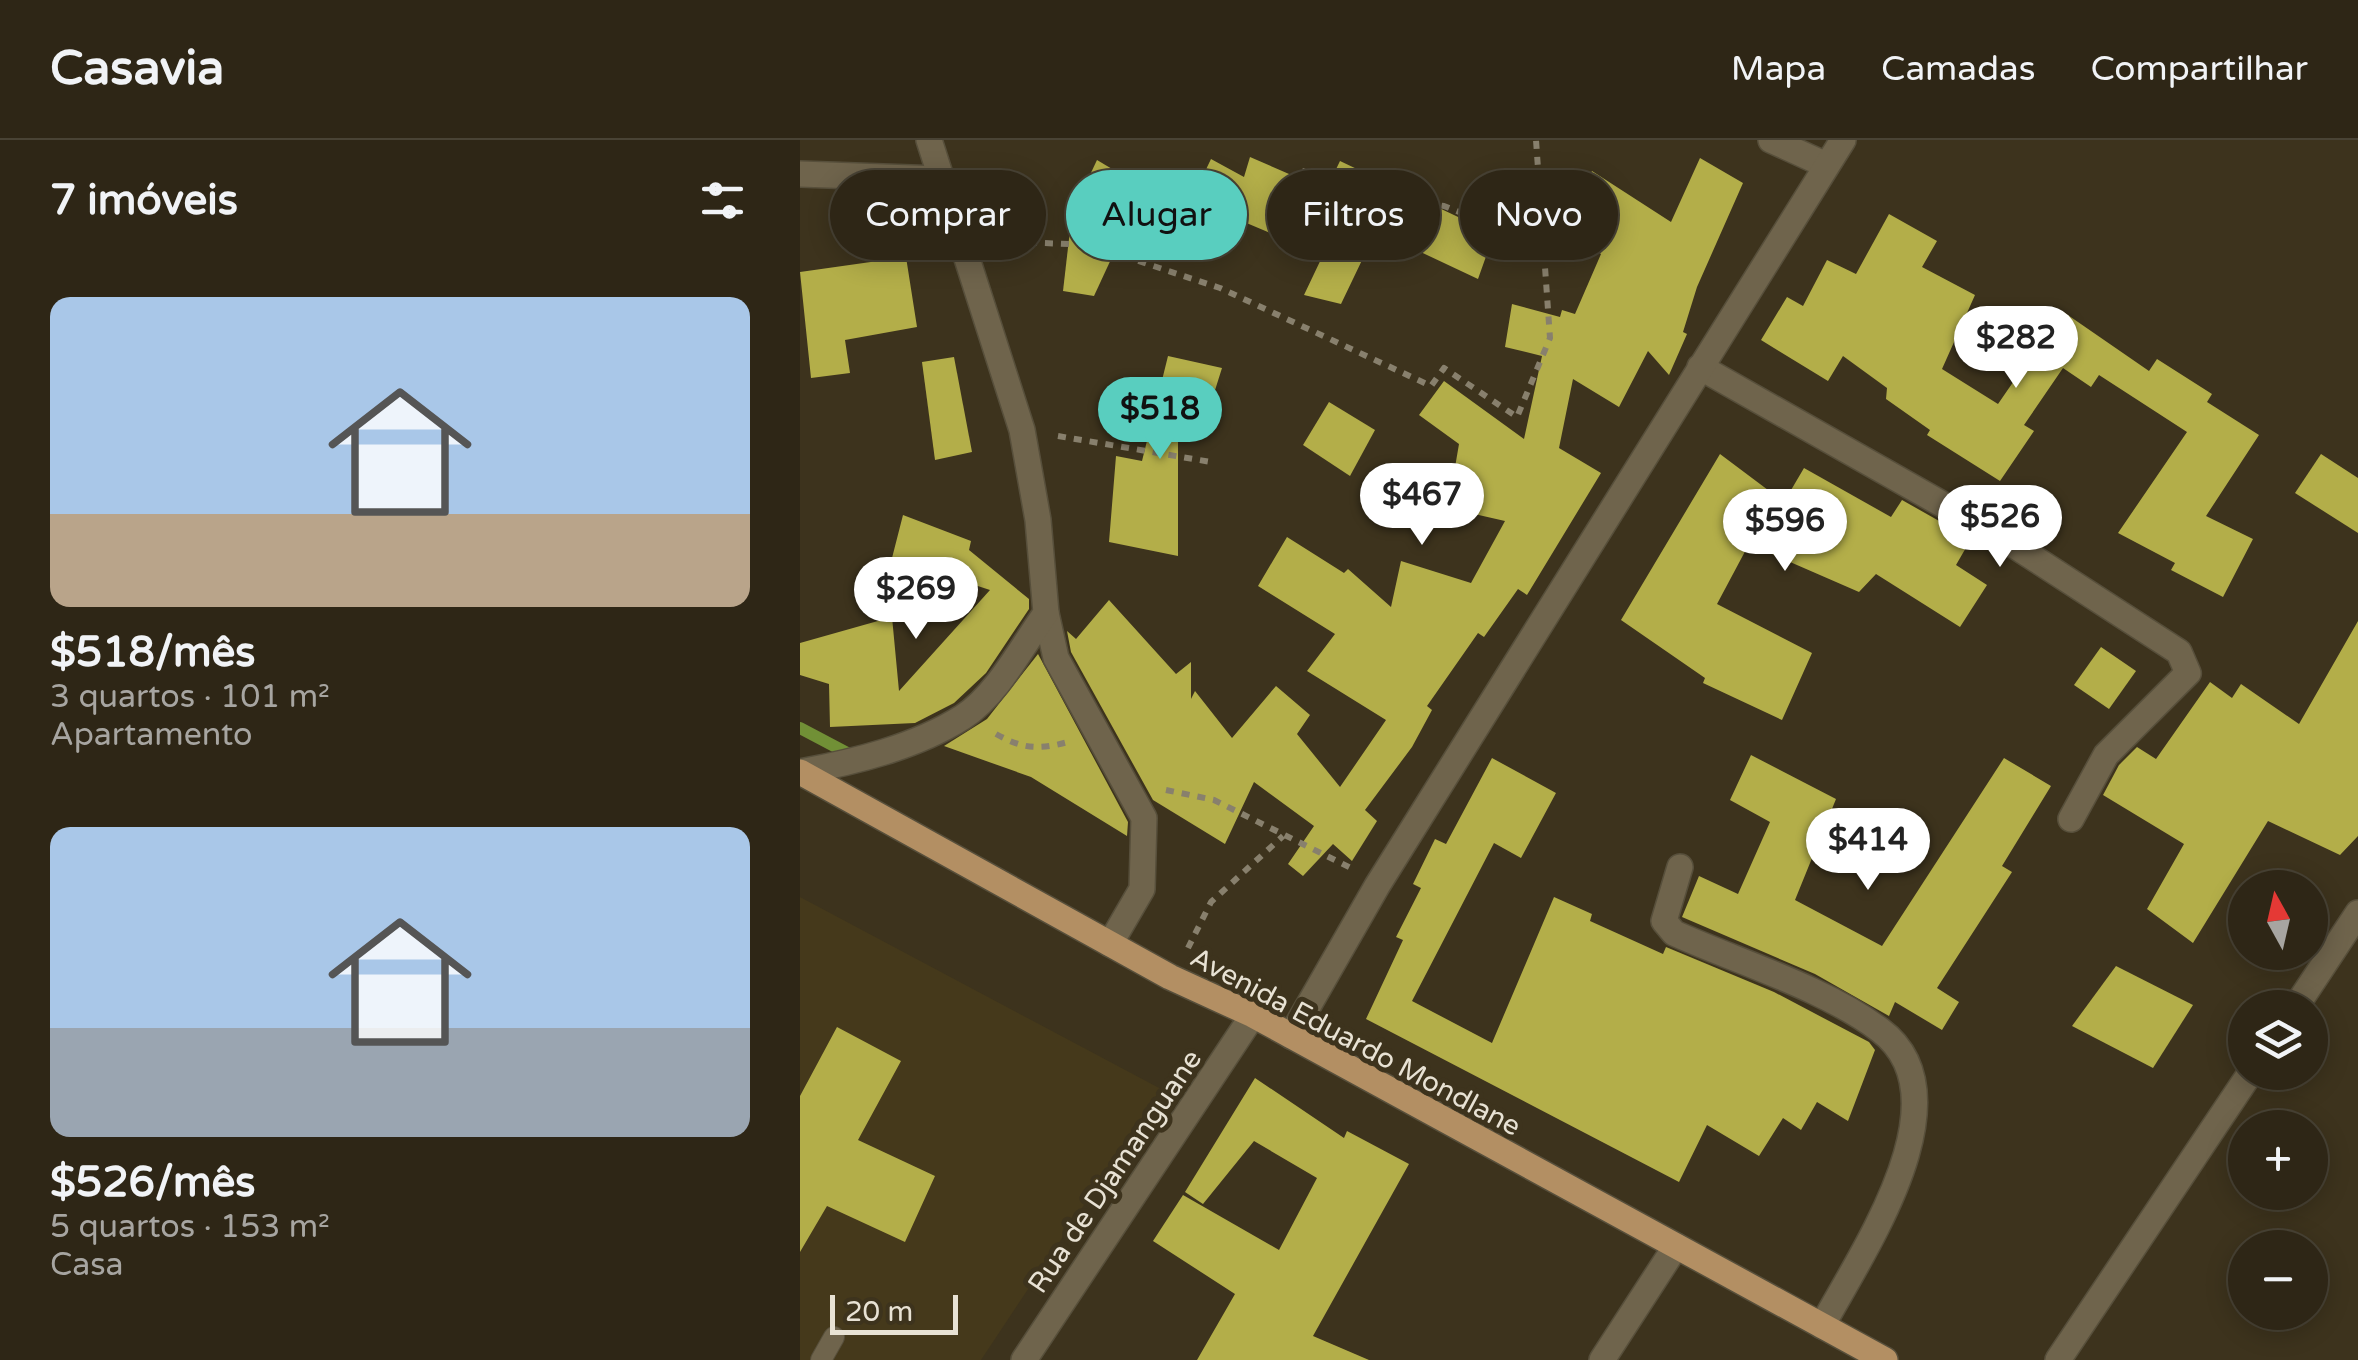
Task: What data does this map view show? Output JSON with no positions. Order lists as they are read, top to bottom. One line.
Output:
{"streets":{"main road":["Avenida Eduardo Mondlane"],"street":["Rua de Djamanguane"]},"crossings":[["Avenida Eduardo Mondlane","Rua de Djamanguane"]],"scale_bar":"20 m","north":"top","page":{"header":"Casavia","nav":["Mapa","Camadas","Compartilhar"],"heading":"7 imóveis","chip":["Comprar","Alugar","Filtros","Novo"],"list":[{"name":"$518/mês","note":"3 quartos · 101 m² · Apartamento"},{"name":"$526/mês","note":"5 quartos · 153 m² · Casa"}],"price":["$282","$518","$467","$526","$596","$269","$414"],"map_buttons":["+","−"],"scale":"20 m"}}
